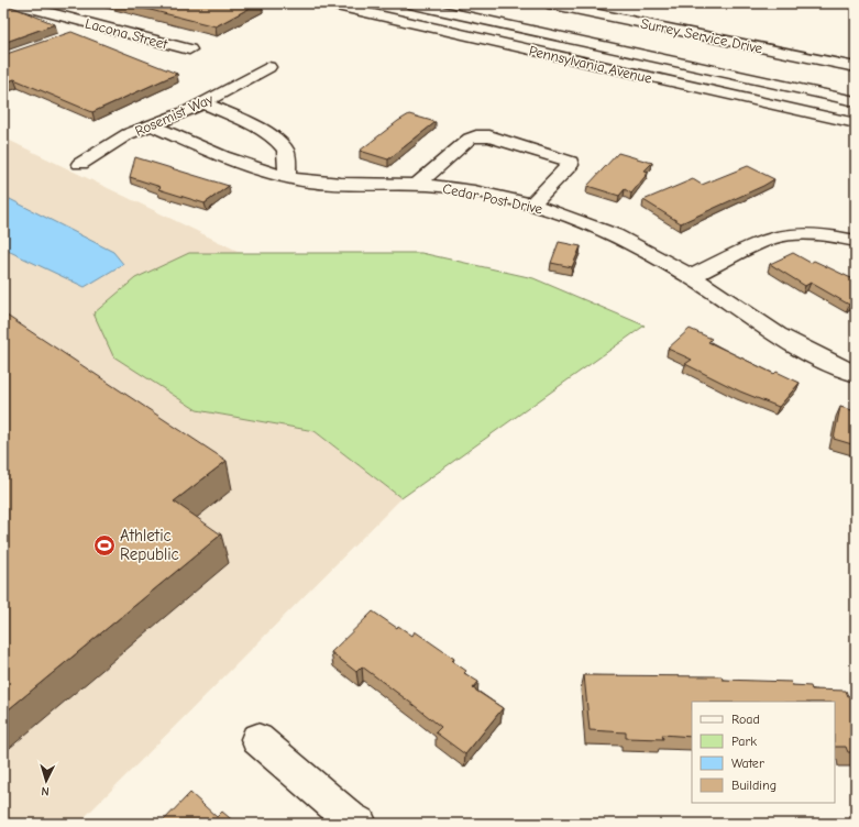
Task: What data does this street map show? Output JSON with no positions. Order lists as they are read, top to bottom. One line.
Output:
{"streets":{"main road":["Lacona Street","Surrey Service Drive","Pennsylvania Avenue","Rosemist Way","Cedar Post Drive"]},"crossings":[["Rosemist Way","Cedar Post Drive"]],"places":{"sports":["Athletic Republic"]},"legend":["Road","Park","Water","Building"],"north":"bottom"}
